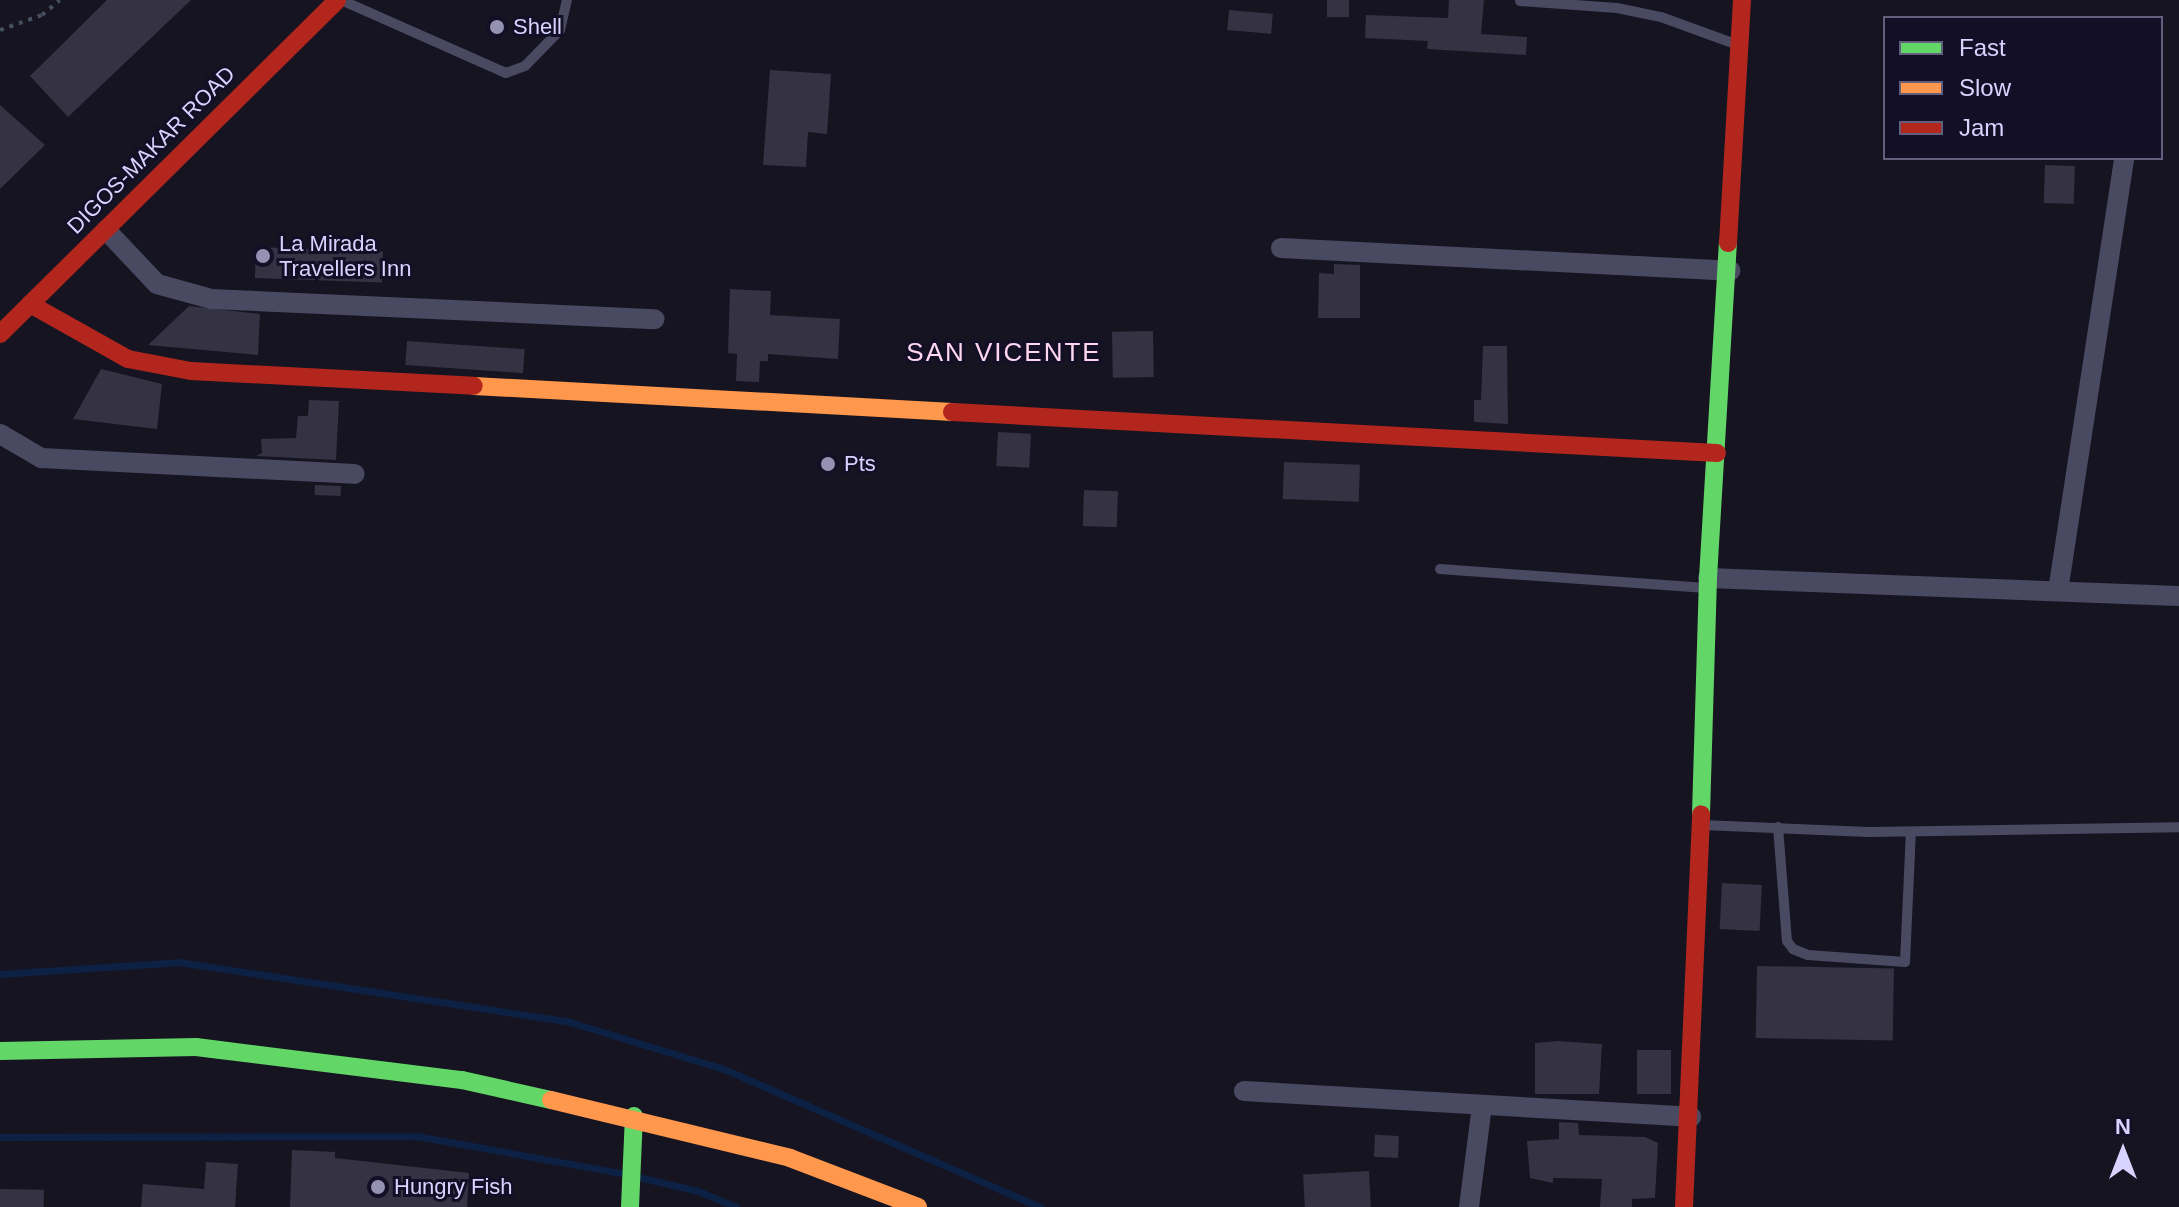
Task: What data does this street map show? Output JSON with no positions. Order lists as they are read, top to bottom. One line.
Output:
{"streets":{"street":["DIGOS-MAKAR ROAD"]},"districts":["SAN VICENTE"],"places":["Shell","La Mirada Travellers Inn","Pts","Hungry Fish"],"legend":["Fast","Slow","Jam"],"north":"top"}
